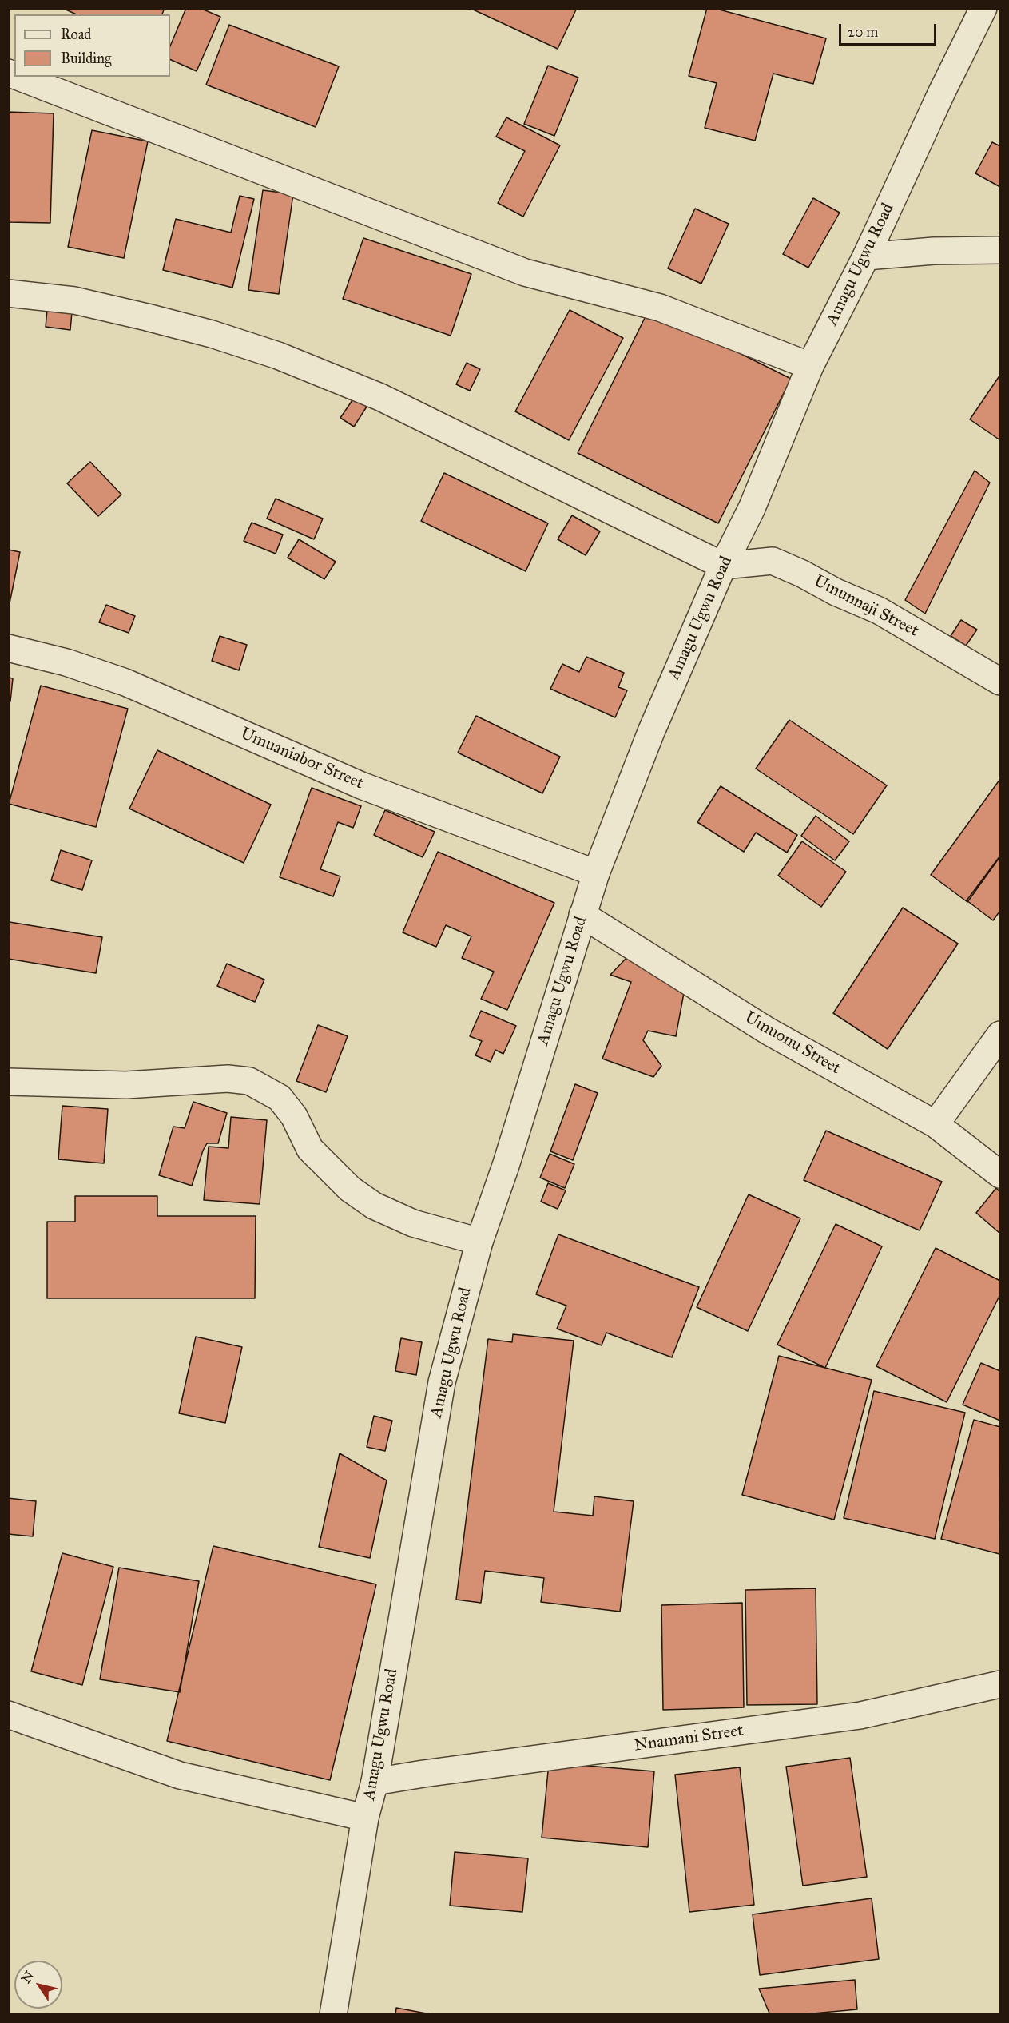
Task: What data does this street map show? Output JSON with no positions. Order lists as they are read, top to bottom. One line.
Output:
{"streets":{"street":["Amagu Ugwu Road","Umunnaji Street","Umuaniabor Street","Umuonu Street","Nnamani Street"]},"crossings":[["Amagu Ugwu Road","Umunnaji Street"],["Amagu Ugwu Road","Umuaniabor Street"],["Amagu Ugwu Road","Umuonu Street"],["Amagu Ugwu Road","Nnamani Street"]],"legend":["Road","Building"],"scale_bar":"20 m","north":"top left"}
